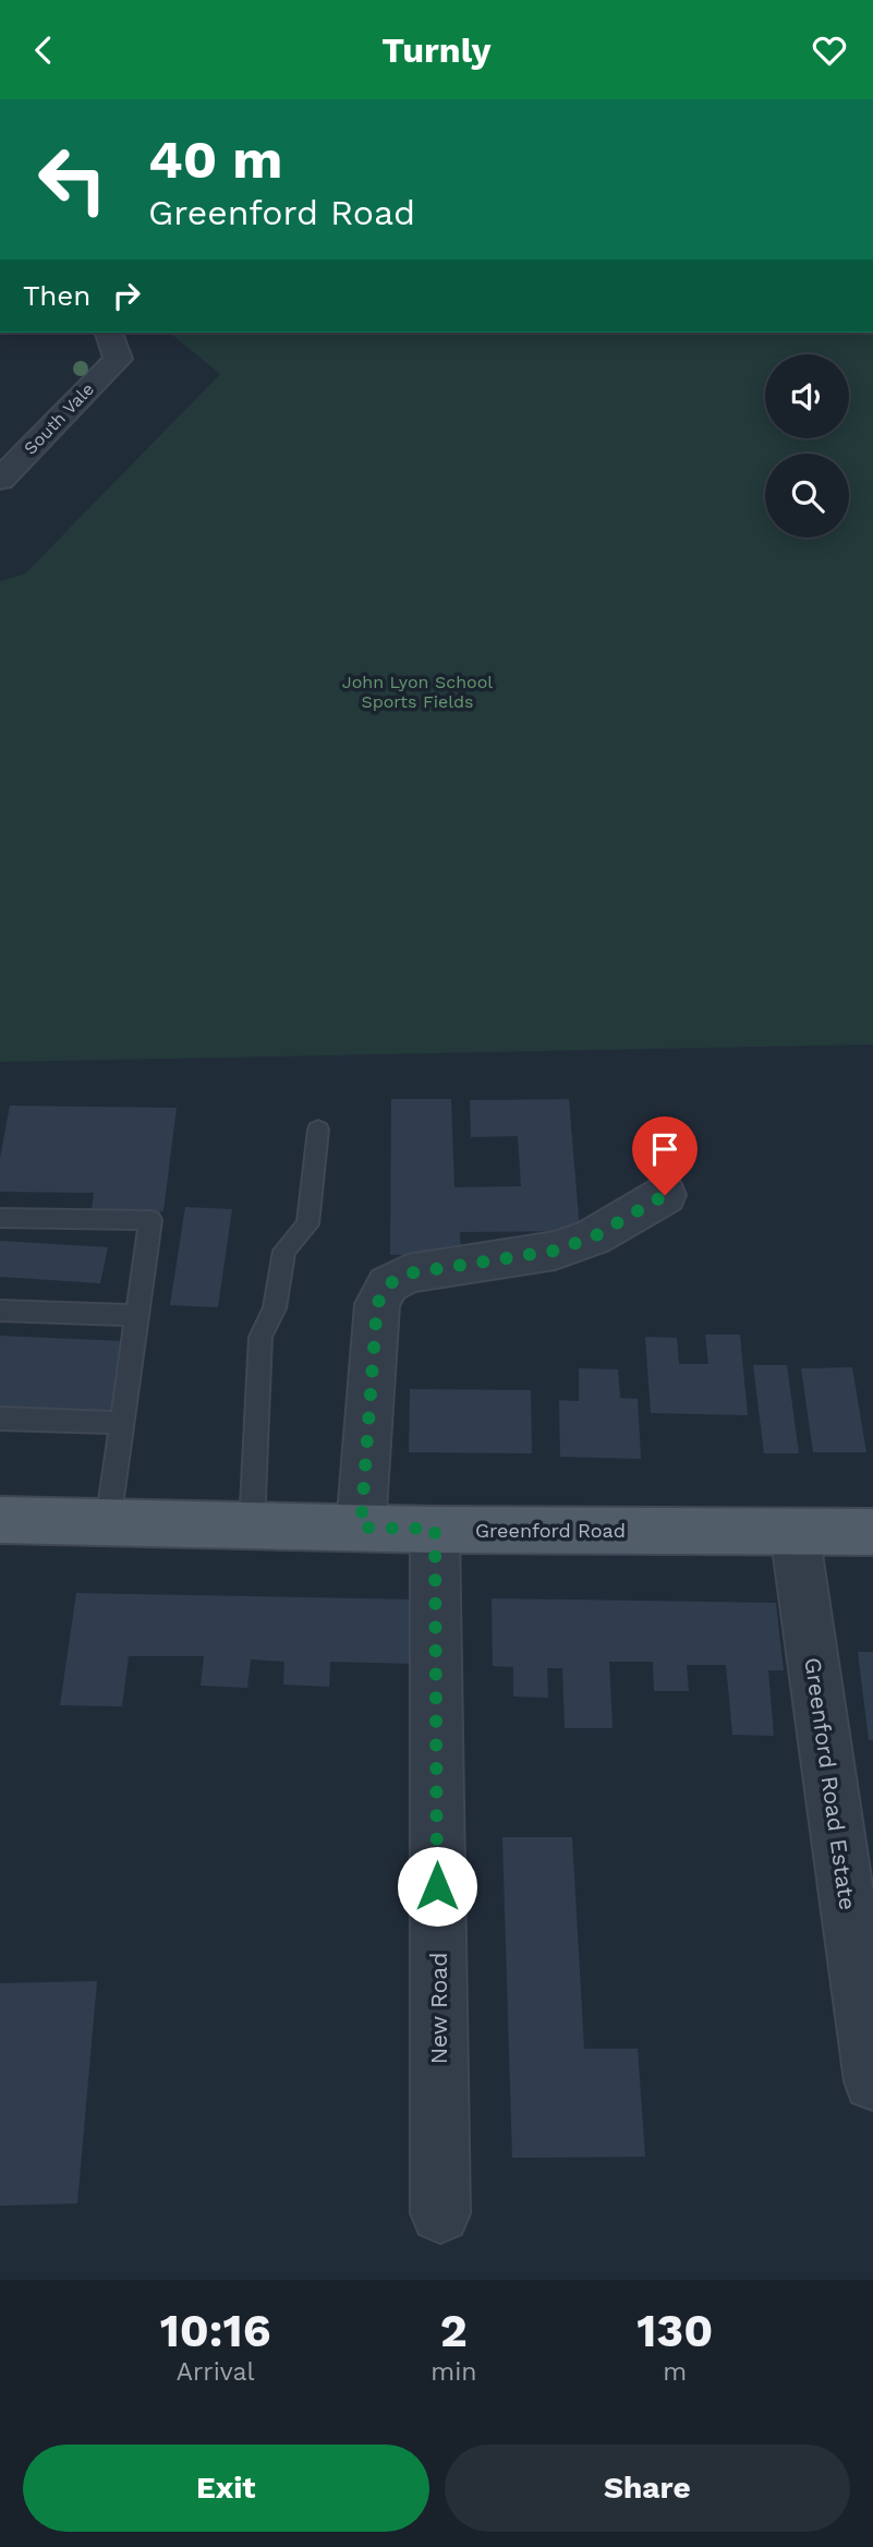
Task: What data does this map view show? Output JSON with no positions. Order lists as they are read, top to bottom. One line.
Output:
{"streets":{"main road":["Greenford Road"],"street":["South Vale","Greenford Road Estate","New Road"]},"crossings":[["Greenford Road","Greenford Road Estate"],["Greenford Road","New Road"]],"parks":["John Lyon School Sports Fields"],"page":{"header":"Turnly","turn":["40 m","Greenford Road"],"then":"Then","eta":["10:16","Arrival","2","min","130","m"],"buttons":["Exit","Share"]}}
